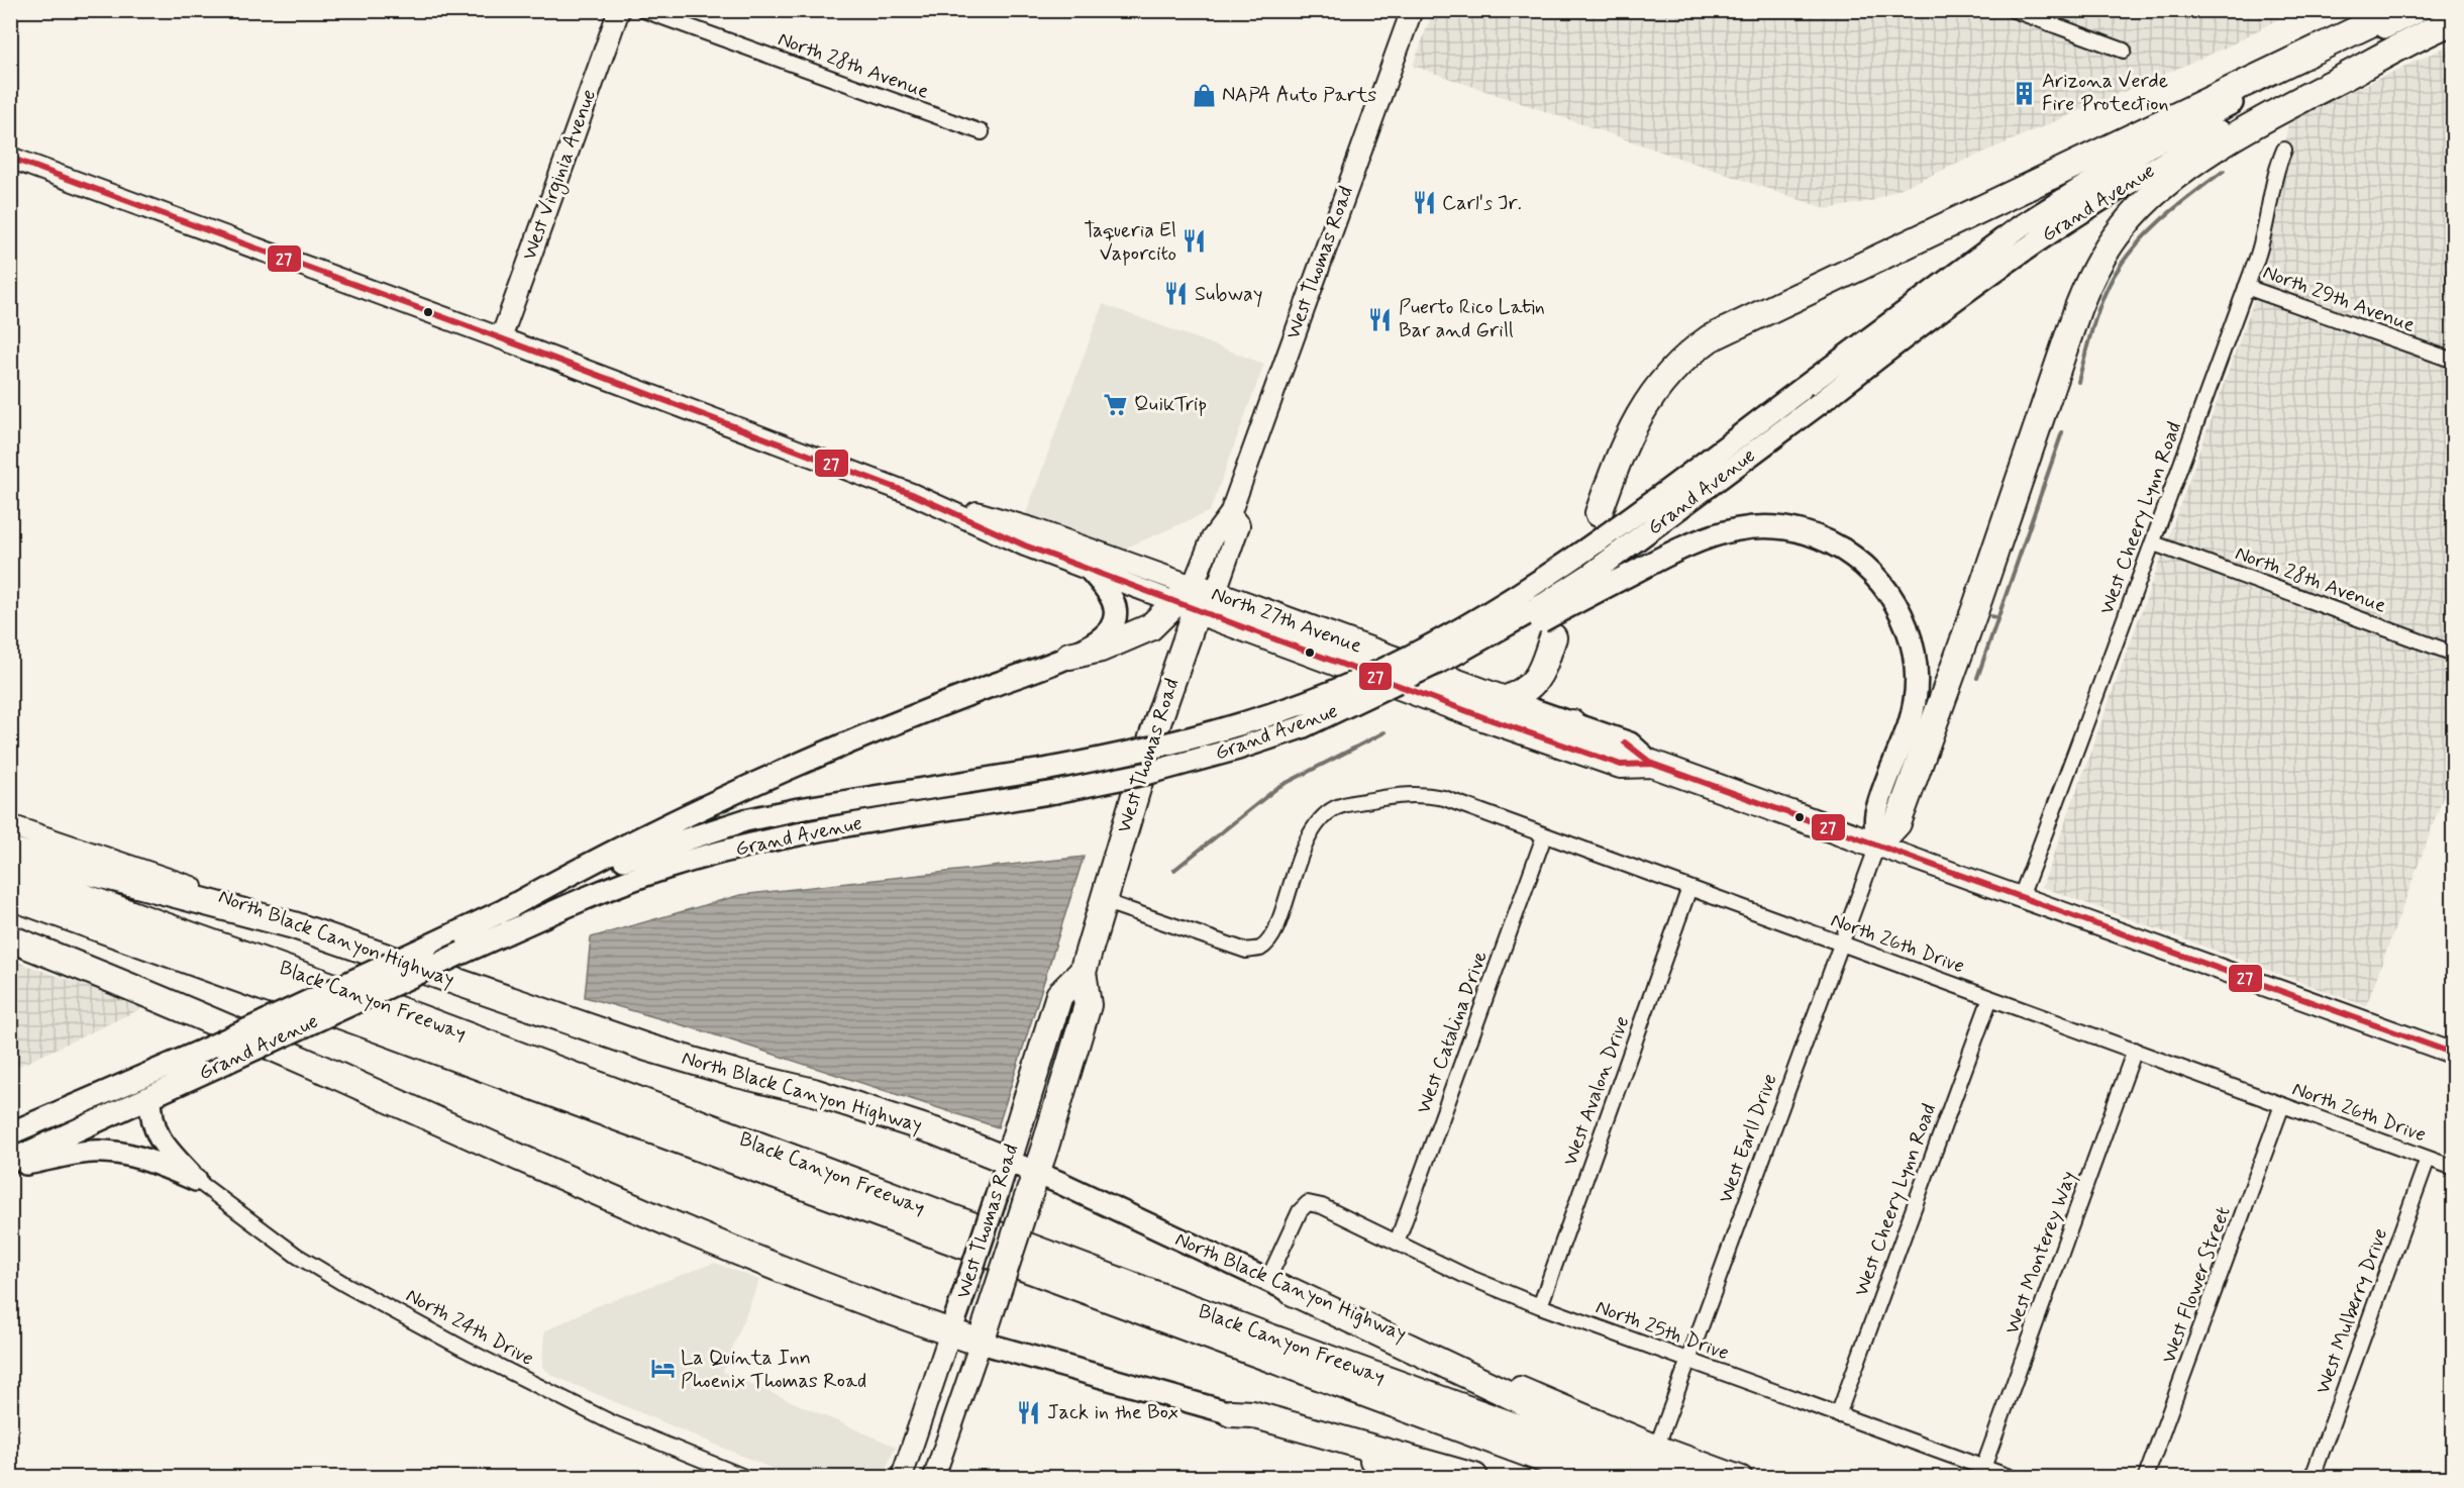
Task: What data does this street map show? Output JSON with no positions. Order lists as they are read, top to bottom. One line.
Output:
{"streets":{"highway":["West Thomas Road","North 27th Avenue","North Black Canyon Highway","Black Canyon Freeway"],"main road":["West Virginia Avenue","Grand Avenue"],"street":["North 28th Avenue","North 29th Avenue","West Cheery Lynn Road","North 26th Drive","West Catalina Drive","West Avalon Drive","West Earll Drive","West Monterey Way","West Flower Street","West Mulberry Drive","North 24th Drive","North 25th Drive"]},"crossings":[["North 28th Avenue","West Cheery Lynn Road"],["West Virginia Avenue","North 27th Avenue"],["West Thomas Road","North 27th Avenue"],["West Thomas Road","North Black Canyon Highway"],["West Thomas Road","North 26th Drive"],["North 29th Avenue","West Cheery Lynn Road"],["West Cheery Lynn Road","North 27th Avenue"],["West Cheery Lynn Road","North 26th Drive"],["West Cheery Lynn Road","North 25th Drive"],["North 27th Avenue","West Earll Drive"],["North Black Canyon Highway","West Earll Drive"],["North Black Canyon Highway","North 25th Drive"],["North 26th Drive","West Catalina Drive"],["North 26th Drive","West Avalon Drive"],["North 26th Drive","West Earll Drive"],["North 26th Drive","West Monterey Way"],["North 26th Drive","West Flower Street"],["North 26th Drive","West Mulberry Drive"],["West Catalina Drive","North 25th Drive"],["West Avalon Drive","North 25th Drive"],["West Earll Drive","North 25th Drive"],["West Monterey Way","North 25th Drive"]],"places":{"building":["Arizona Verde Fire Protection"],"shop":["NAPA Auto Parts"],"restaurant":["Carl's Jr.","Taqueria El Vaporcito","Subway","Puerto Rico Latin Bar and Grill","Jack in the Box"],"supermarket":["QuikTrip"],"hotel":["La Quinta Inn Phoenix Thomas Road"]},"lines":["transit line 27"]}
